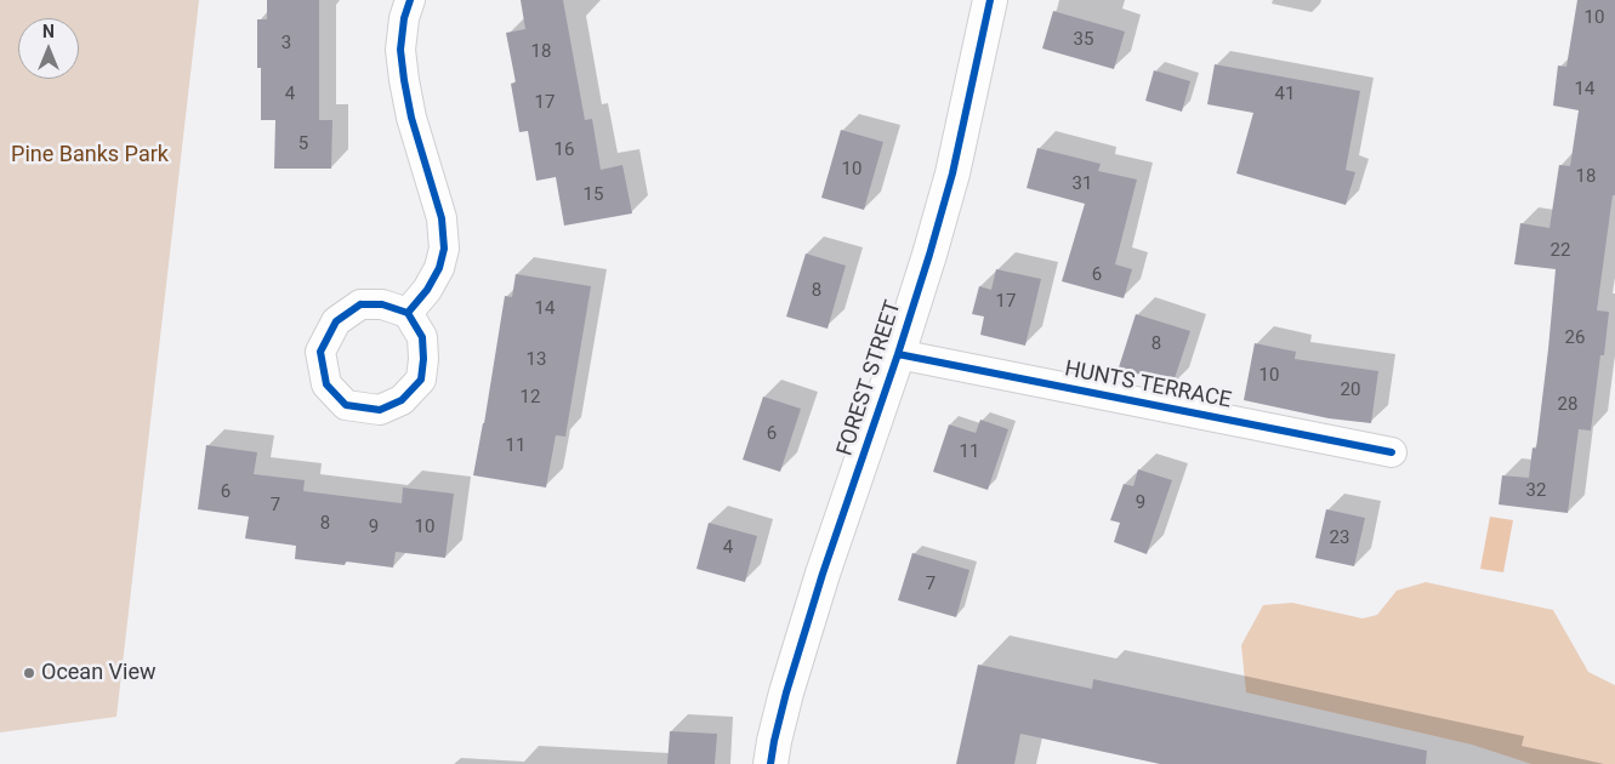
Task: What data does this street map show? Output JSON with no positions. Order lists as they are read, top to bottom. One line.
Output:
{"streets":{"street":["FOREST STREET","HUNTS TERRACE"]},"crossings":[["FOREST STREET","HUNTS TERRACE"]],"parks":["Pine Banks Park"],"places":["Ocean View"],"house_numbers":["10","35","3","18","14","4","41","17","5","16","10","18","31","15","22","6","8","17","14","26","8","13","10","20","12","28","6","11","11","32","6","9","7","8","9","10","23","4","7"],"north":"top"}
